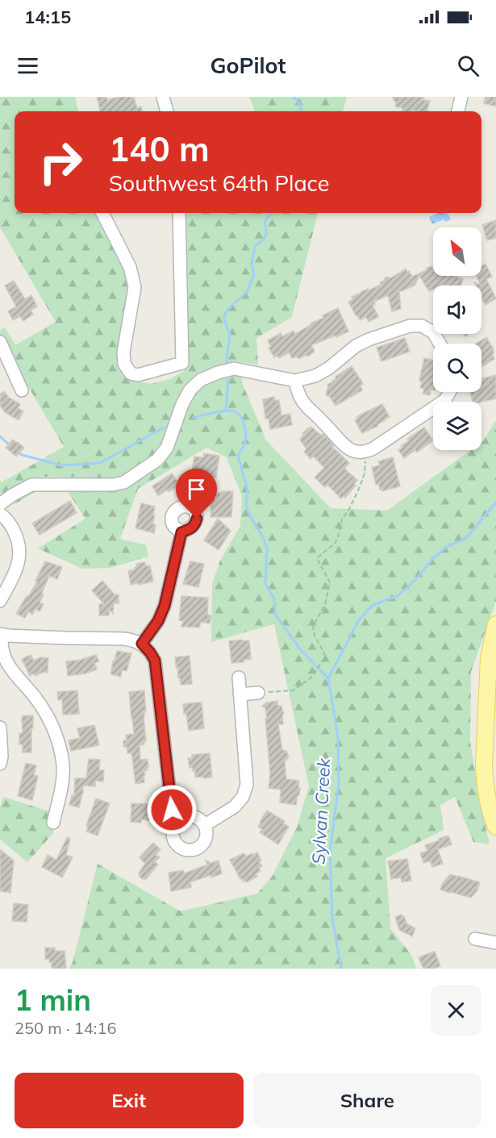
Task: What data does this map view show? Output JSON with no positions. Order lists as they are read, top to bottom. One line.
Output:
{"water":["Sylvan Creek"],"north":"top left","page":{"status":"14:15","header":"GoPilot","turn":["140 m","Southwest 64th Place"],"heading":["1 min","250 m · 14:16"],"buttons":["Exit","Share"]}}
